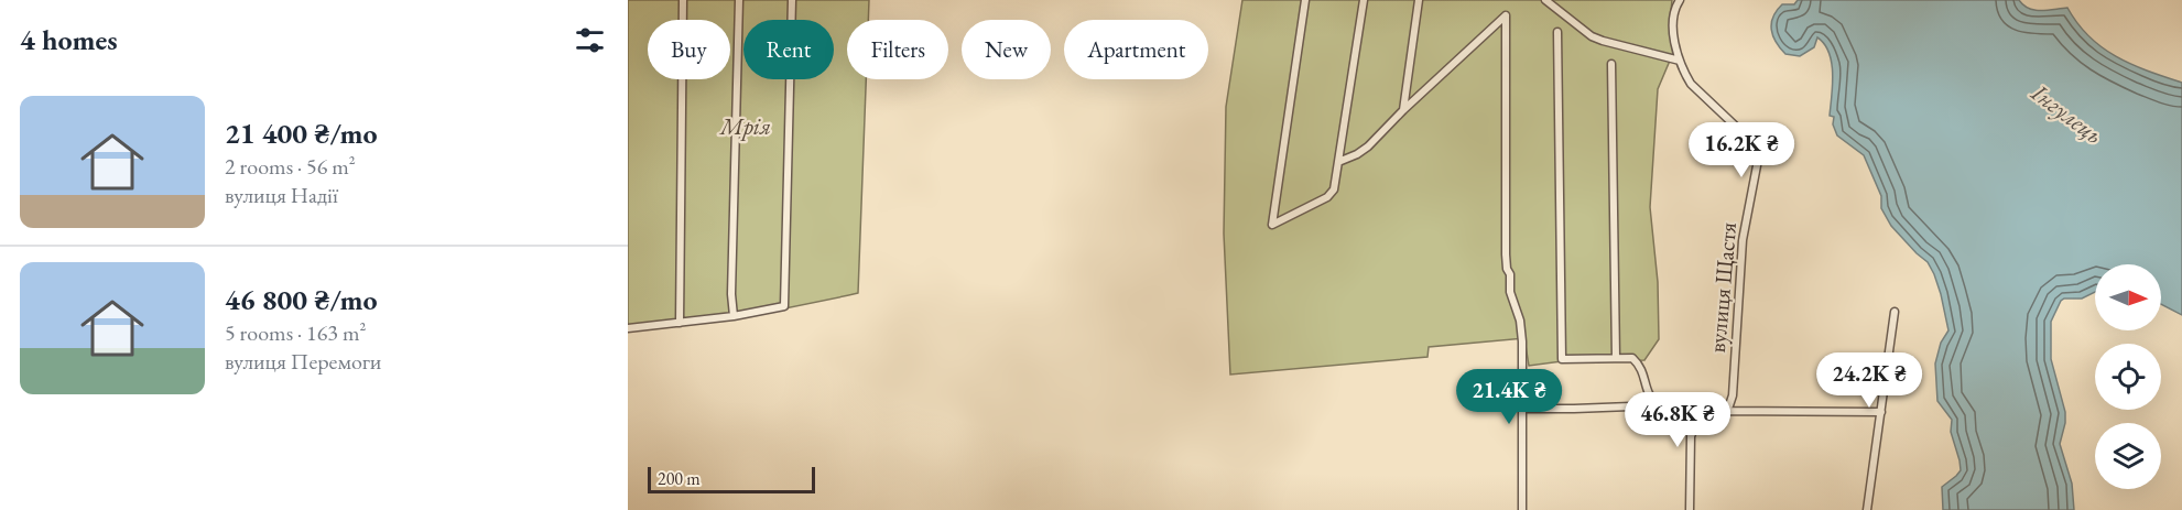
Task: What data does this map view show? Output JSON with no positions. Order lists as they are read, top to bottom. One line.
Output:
{"streets":{"street":["вулиця Щастя"]},"water":["Інгулець"],"parks":["Мрія"],"scale_bar":"200 m","north":"right","page":{"heading":"4 homes","chip":["Buy","Rent","Filters","New","Apartment"],"list":[{"name":"21 400 ₴/mo","note":"2 rooms · 56 m² · вулиця Надії"},{"name":"46 800 ₴/mo","note":"5 rooms · 163 m² · вулиця Перемоги"}],"price":["16.2K ₴","24.2K ₴","21.4K ₴","46.8K ₴"],"scale":"200 m"}}
